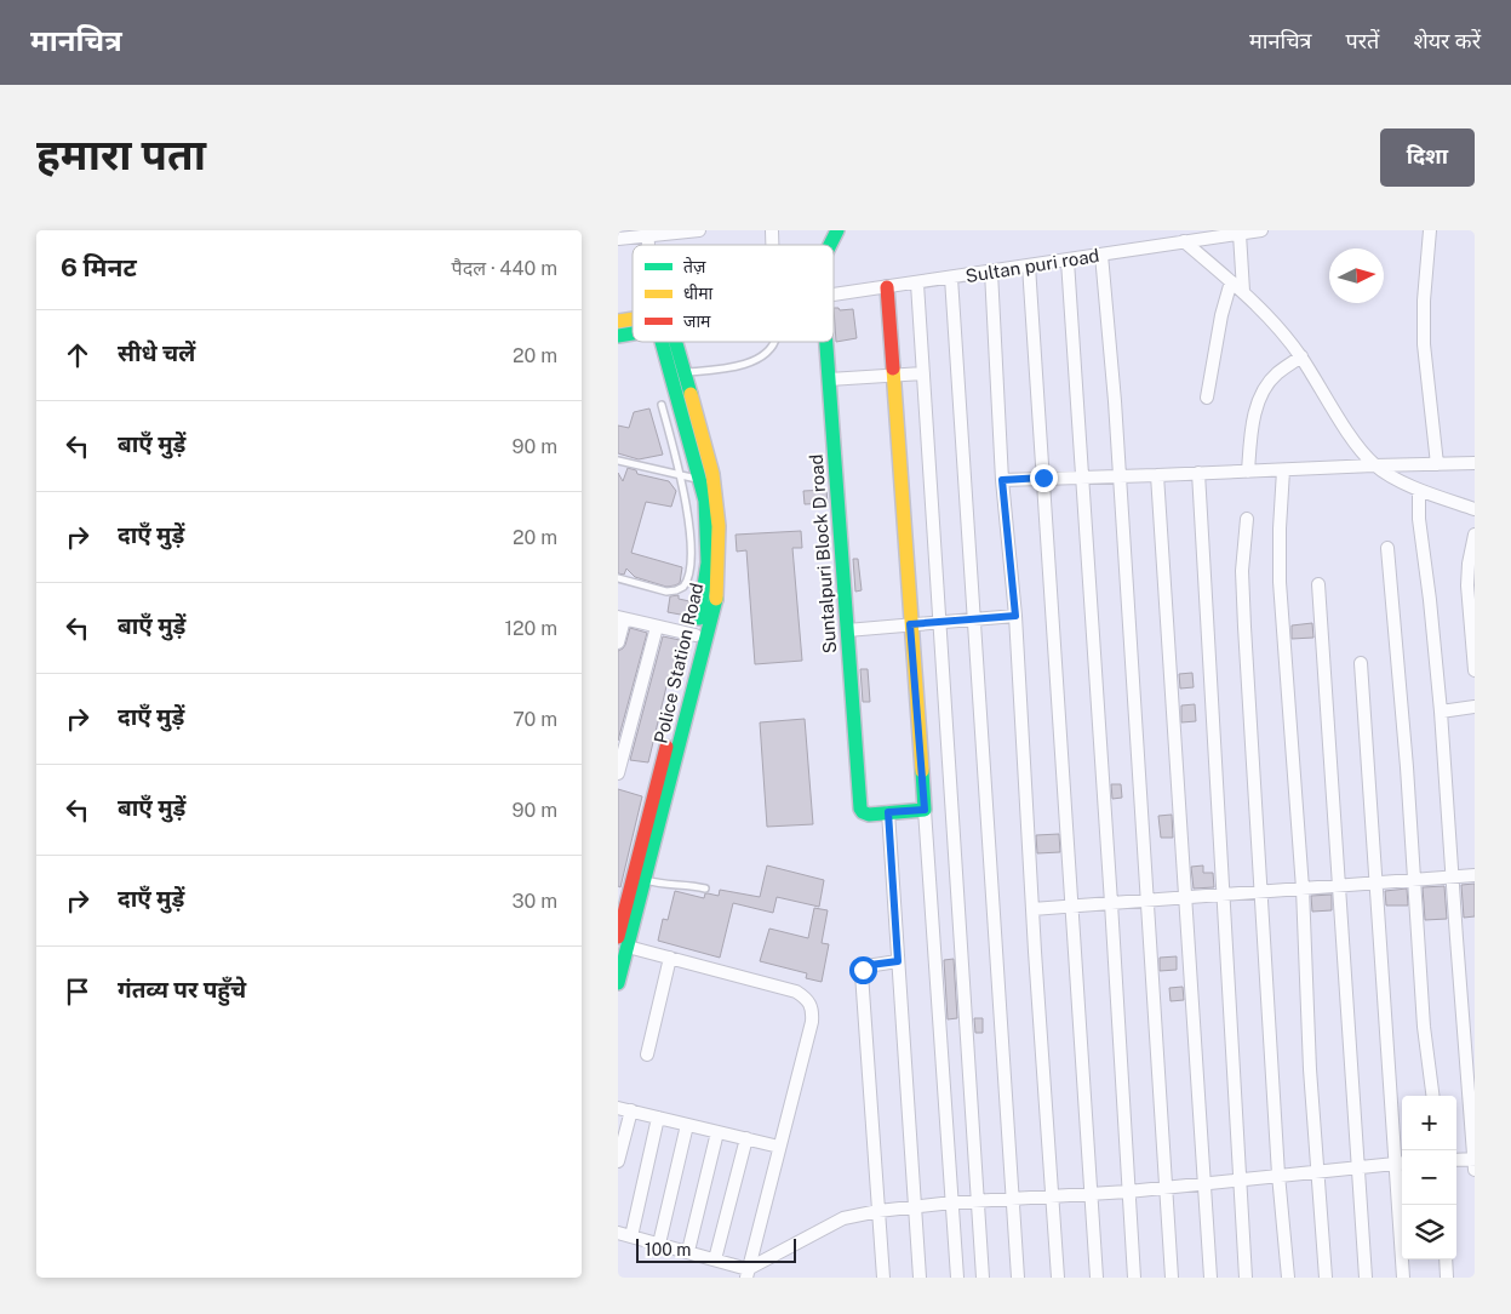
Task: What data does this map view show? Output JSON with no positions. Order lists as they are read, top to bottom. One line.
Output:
{"streets":{"street":["Sultan puri road","Suntalpuri Block D road","Police Station Road"]},"legend":["तेज़","धीमा","जाम"],"scale_bar":"100 m","north":"right","page":{"header":"मानचित्र","nav":["मानचित्र","परतें","शेयर करें"],"buttons":"दिशा","title":"हमारा पता","heading":["6 मिनट","पैदल · 440 m"],"list":[["सीधे चलें","20 m"],["बाएँ मुड़ें","90 m"],["दाएँ मुड़ें","20 m"],["बाएँ मुड़ें","120 m"],["दाएँ मुड़ें","70 m"],["बाएँ मुड़ें","90 m"],["दाएँ मुड़ें","30 m"],"गंतव्य पर पहुँचे"],"map_buttons":["+","−"],"scale":"100 m"}}
